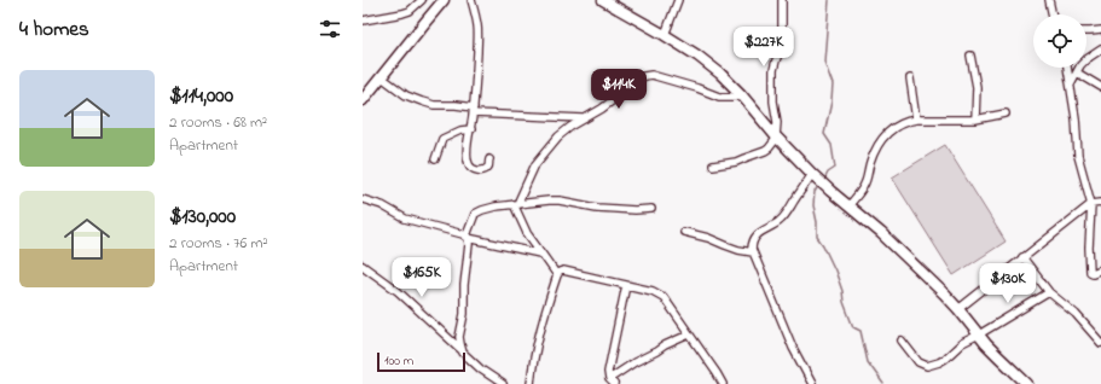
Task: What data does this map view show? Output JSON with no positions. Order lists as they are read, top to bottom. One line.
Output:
{"scale_bar":"100 m","page":{"heading":"4 homes","price":["$227K","$114K","$165K","$130K"],"list":[{"name":"$114,000","note":"2 rooms · 68 m² · Apartment"},{"name":"$130,000","note":"2 rooms · 76 m² · Apartment"}],"scale":"100 m"}}
